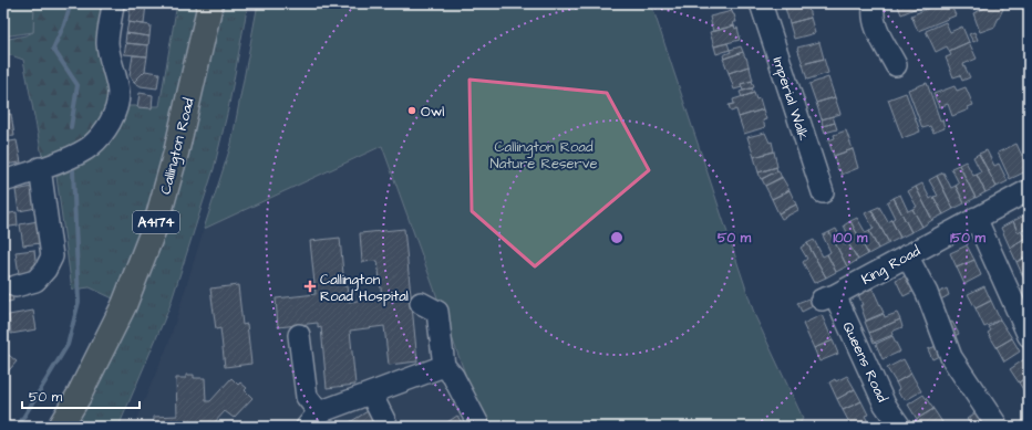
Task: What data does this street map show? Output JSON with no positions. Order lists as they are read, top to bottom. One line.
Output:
{"streets":{"main road":["Callington Road","A4174"],"street":["Imperial Walk","King Road","Queens Road"]},"crossings":[["King Road","Queens Road"]],"parks":["Callington Road Nature Reserve"],"places":{"other":["Owl"],"health":["Callington Road Hospital"]},"scale_bar":"50 m","rings":["50 m","100 m","150 m"]}
